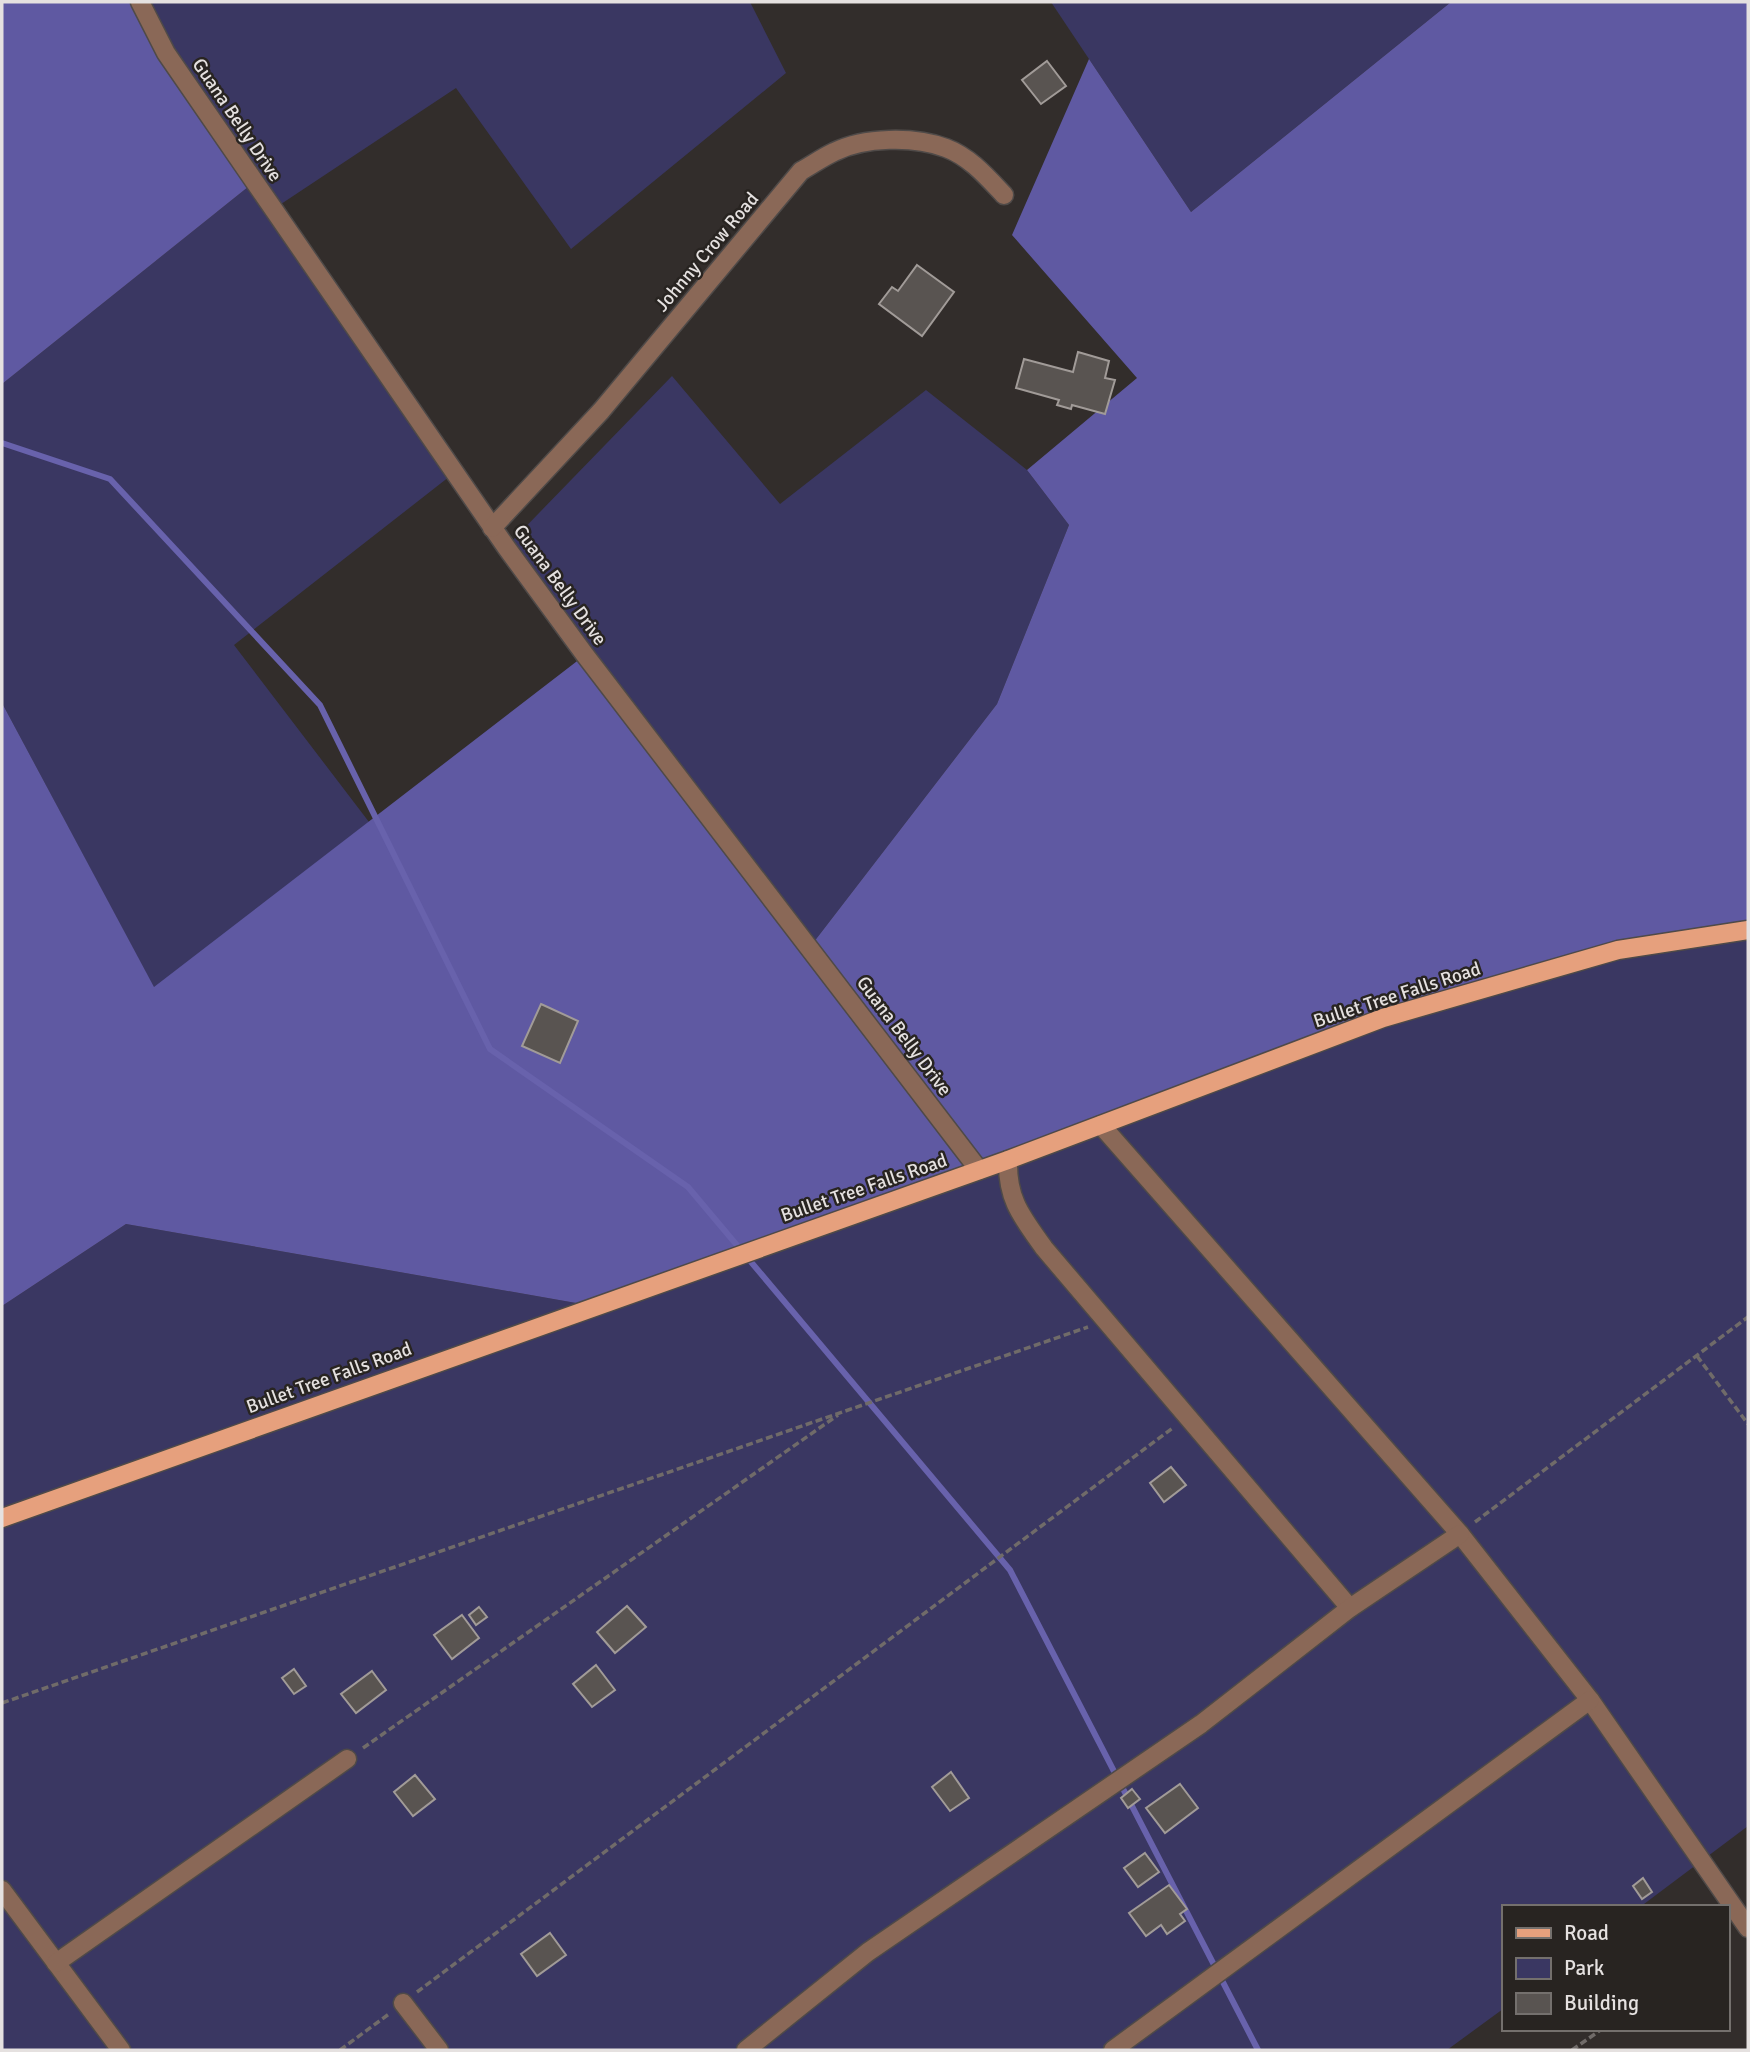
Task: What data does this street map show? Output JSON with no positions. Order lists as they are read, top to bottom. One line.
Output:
{"streets":{"main road":["Bullet Tree Falls Road"],"street":["Guana Belly Drive","Johnny Crow Road"]},"crossings":[["Guana Belly Drive","Johnny Crow Road"],["Guana Belly Drive","Bullet Tree Falls Road"]],"legend":["Road","Park","Building"]}
